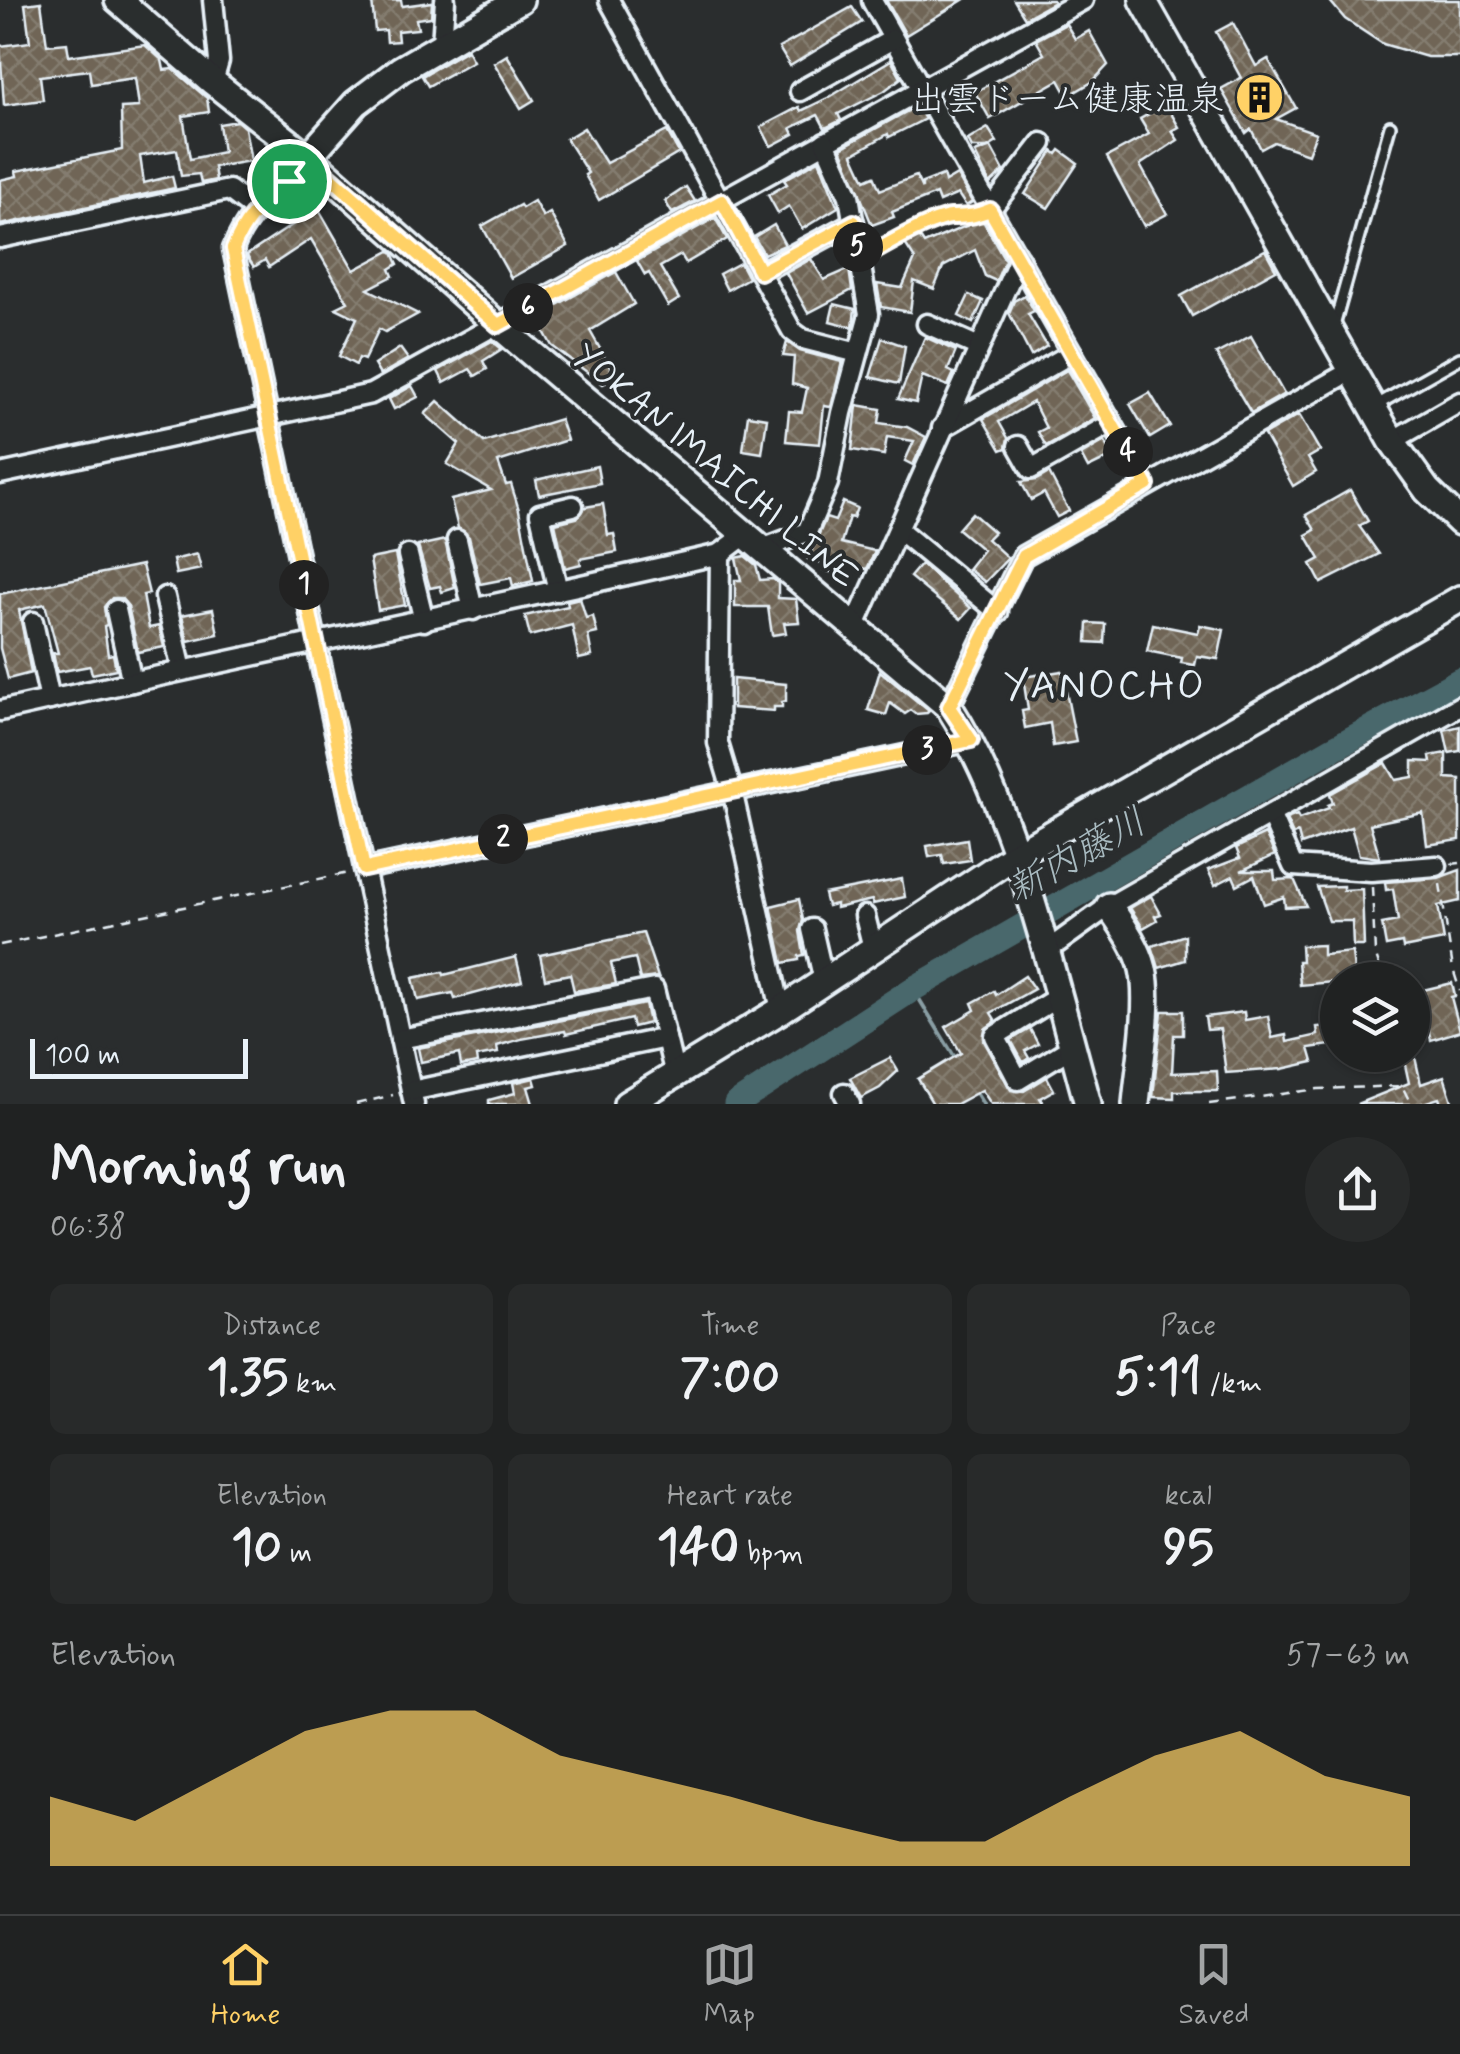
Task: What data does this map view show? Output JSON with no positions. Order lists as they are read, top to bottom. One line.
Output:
{"streets":{"street":["YOKAN IMAICHI LINE"]},"districts":["YANOCHO"],"water":["新内藤川"],"places":{"building":["出雲ドーム健康温泉"]},"scale_bar":"100 m","page":{"pins":["5","6","4","1","3","2"],"scale":"100 m","heading":["Morning run","06:38"],"stats":[["Distance","1.35 km"],["Time","7:00"],["Pace","5:11 /km"],["Elevation","10 m"],["Heart rate","140 bpm"],["kcal","95"]],"chart":["Elevation","57–63 m"],"tabs":["Home","Map","Saved"]}}
